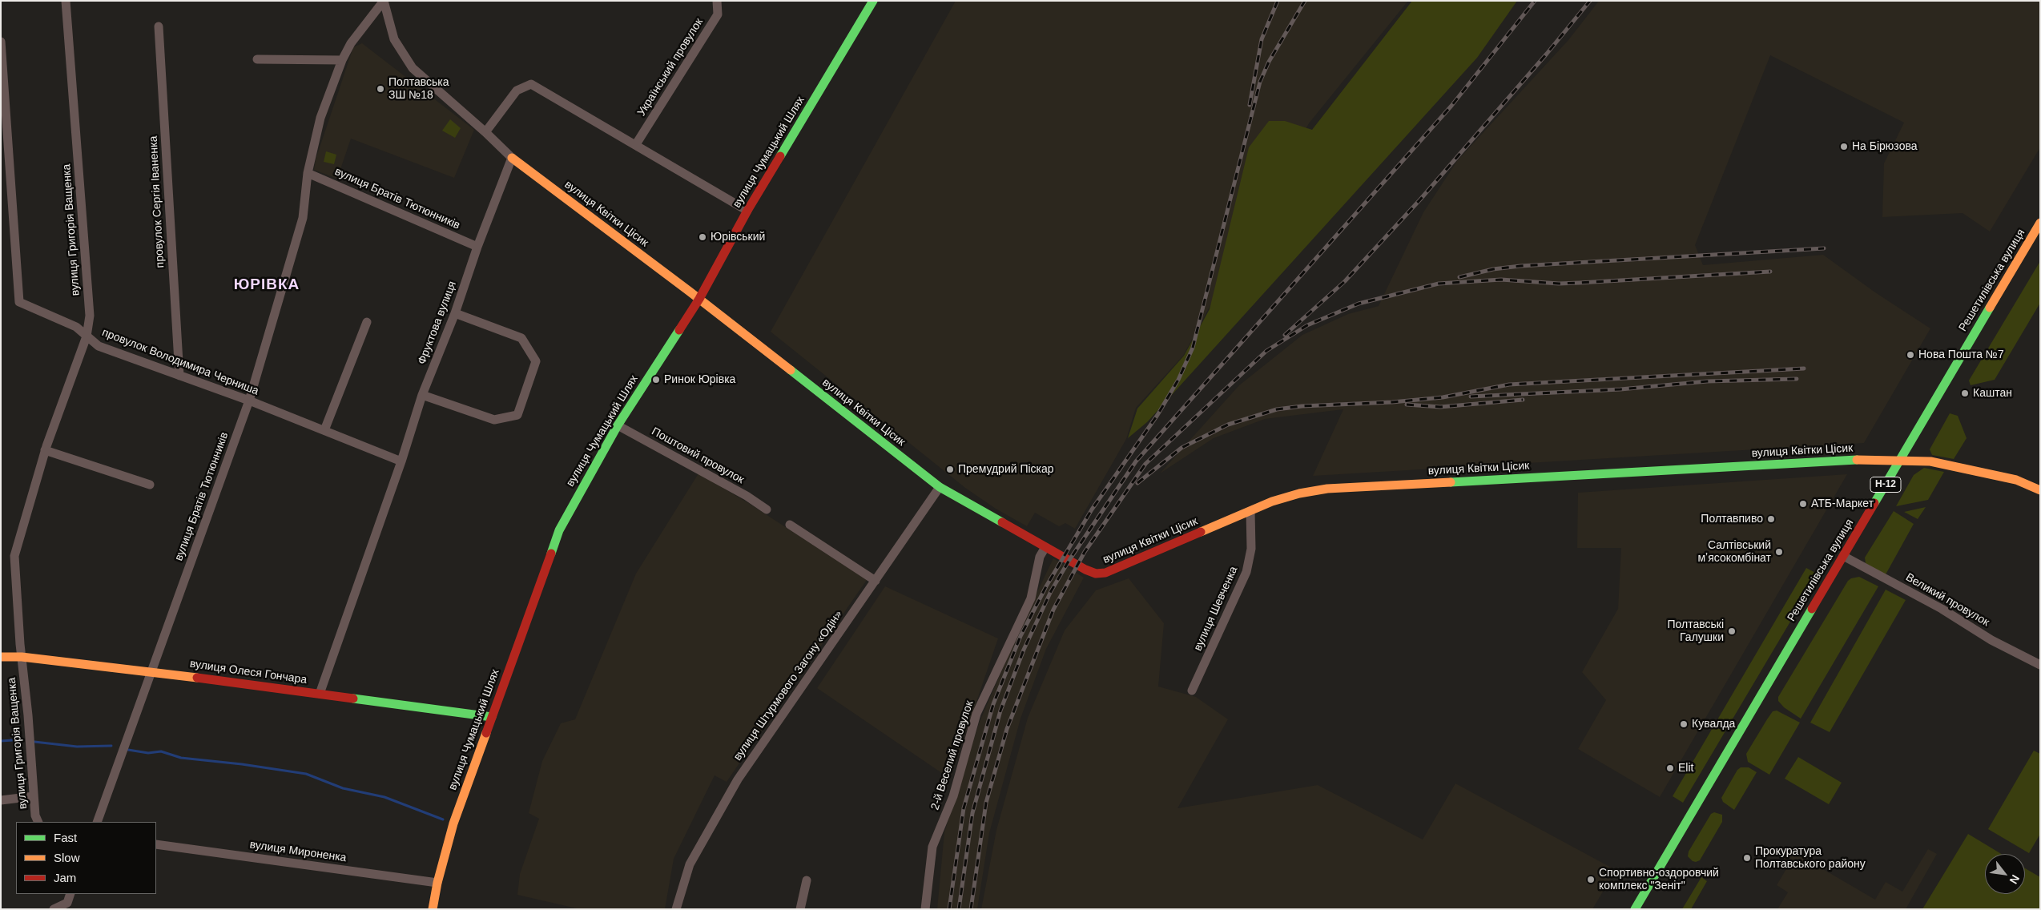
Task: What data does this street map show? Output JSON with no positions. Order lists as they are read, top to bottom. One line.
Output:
{"streets":{"main road":["вулиця Чумацький Шлях","вулиця Квітки Цісик","Решетилівська вулиця","Н-12","вулиця Олеся Гончара"],"street":["Український провулок","вулиця Братів Тютюнників","провулок Сергія Іваненка","вулиця Григорія Ващенка","Фруктова вулиця","провулок Володимира Черниша","Поштовий провулок","Великий провулок","вулиця Шевченка","вулиця Штурмового Загону «Одін»","2-й Веселий провулок","вулиця Мироненка"]},"crossings":[["вулиця Чумацький Шлях","вулиця Квітки Цісик"],["вулиця Чумацький Шлях","Поштовий провулок"],["вулиця Чумацький Шлях","вулиця Олеся Гончара"],["вулиця Чумацький Шлях","вулиця Мироненка"],["вулиця Братів Тютюнників","Фруктова вулиця"],["вулиця Братів Тютюнників","провулок Володимира Черниша"],["вулиця Братів Тютюнників","вулиця Олеся Гончара"],["провулок Сергія Іваненка","провулок Володимира Черниша"],["вулиця Квітки Цісик","Решетилівська вулиця"],["вулиця Квітки Цісик","Фруктова вулиця"],["вулиця Квітки Цісик","вулиця Шевченка"],["вулиця Квітки Цісик","вулиця Штурмового Загону «Одін»"],["вулиця Квітки Цісик","2-й Веселий провулок"],["вулиця Григорія Ващенка","провулок Володимира Черниша"],["вулиця Григорія Ващенка","вулиця Олеся Гончара"],["Решетилівська вулиця","Великий провулок"],["Фруктова вулиця","провулок Володимира Черниша"],["Фруктова вулиця","вулиця Олеся Гончара"]],"districts":["ЮРІВКА"],"places":["Полтавська ЗШ №18","На Бірюзова","Юрівський","Нова Пошта №7","Ринок Юрівка","Каштан","Премудрий Піскар","АТБ-Маркет","Полтавпиво","Салтівський мʼясокомбінат","Полтавські Галушки","Кувалда","Elit","Прокуратура Полтавського району","Спортивно-оздоровчий комплекс \"Зеніт\""],"legend":["Fast","Slow","Jam"],"north":"bottom right"}
